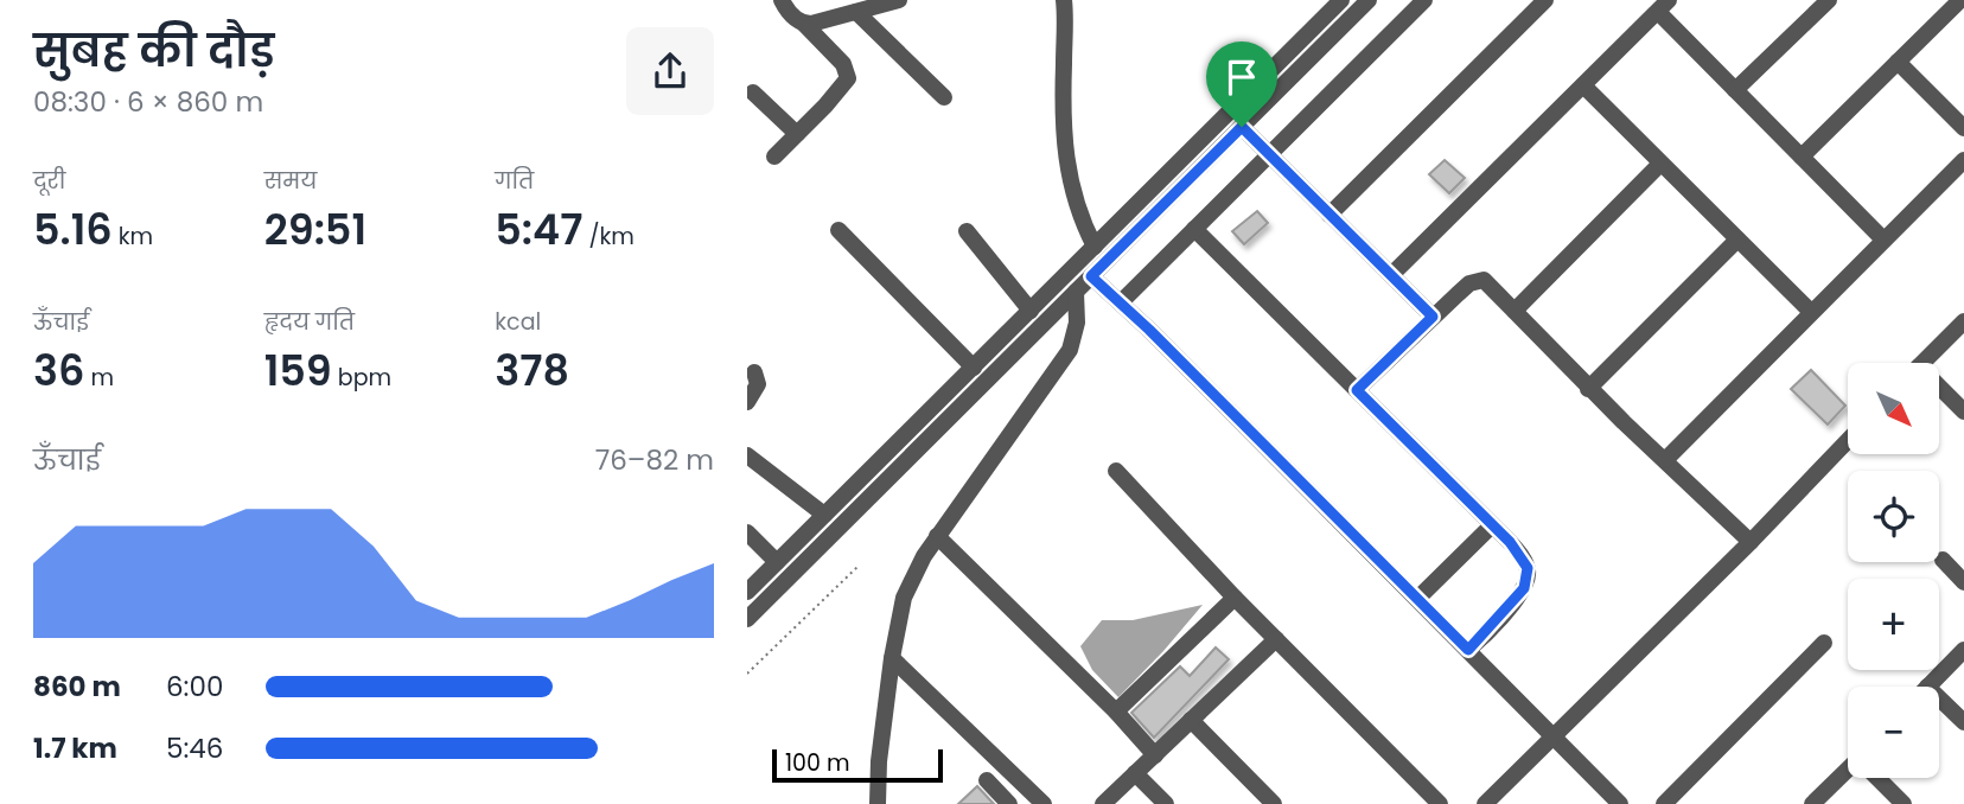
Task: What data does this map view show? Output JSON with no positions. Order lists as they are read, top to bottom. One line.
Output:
{"scale_bar":"100 m","north":"bottom right","page":{"heading":["सुबह की दौड़","08:30 · 6 × 860 m"],"stats":[["दूरी","5.16 km"],["समय","29:51"],["गति","5:47 /km"],["ऊँचाई","36 m"],["हृदय गति","159 bpm"],["kcal","378"]],"map_buttons":["+","−"],"chart":["ऊँचाई","76–82 m"],"list":[{"name":"860 m","note":"6:00"},{"name":"1.7 km","note":"5:46"}],"scale":"100 m"}}
